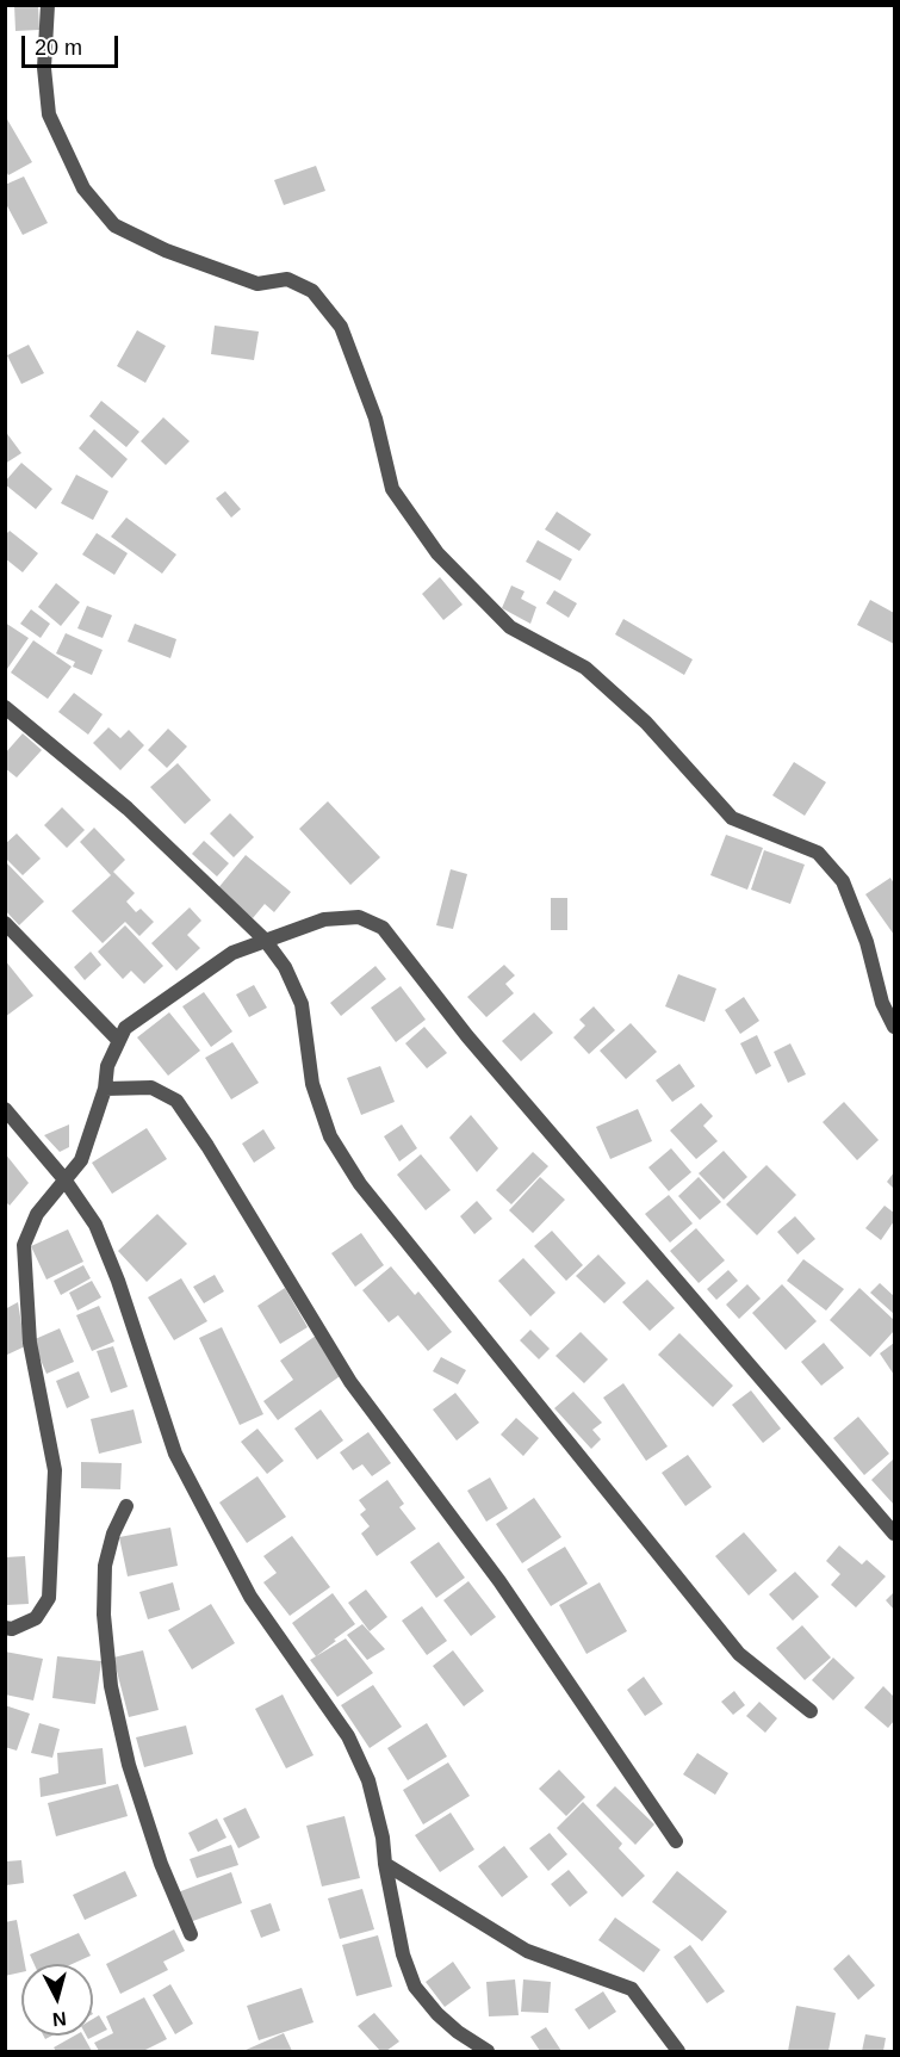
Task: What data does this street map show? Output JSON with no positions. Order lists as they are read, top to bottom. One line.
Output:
{"scale_bar":"20 m","north":"bottom"}
